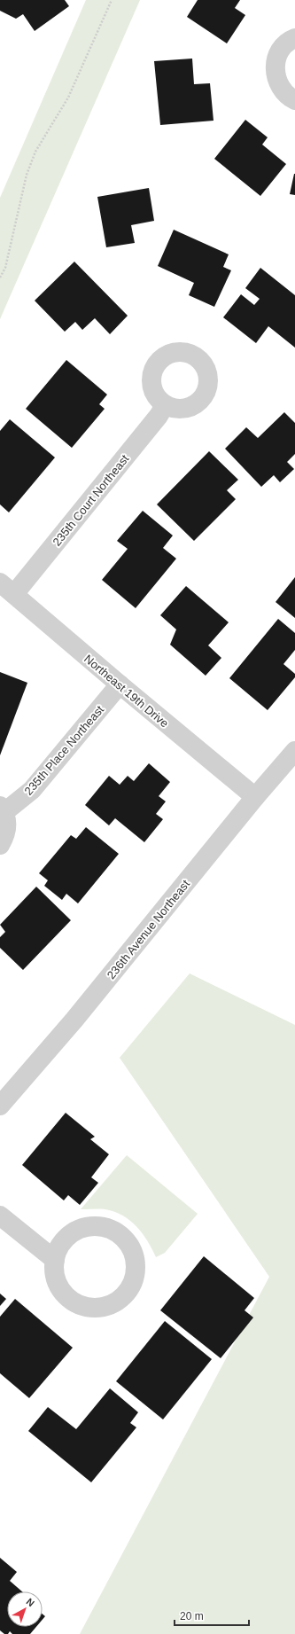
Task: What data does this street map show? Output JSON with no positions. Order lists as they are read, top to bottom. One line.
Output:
{"streets":{"street":["235th Court Northeast","Northeast 19th Drive","235th Place Northeast","236th Avenue Northeast"]},"crossings":[["235th Court Northeast","Northeast 19th Drive"],["Northeast 19th Drive","235th Place Northeast"],["Northeast 19th Drive","236th Avenue Northeast"]],"scale_bar":"20 m","north":"top right"}
